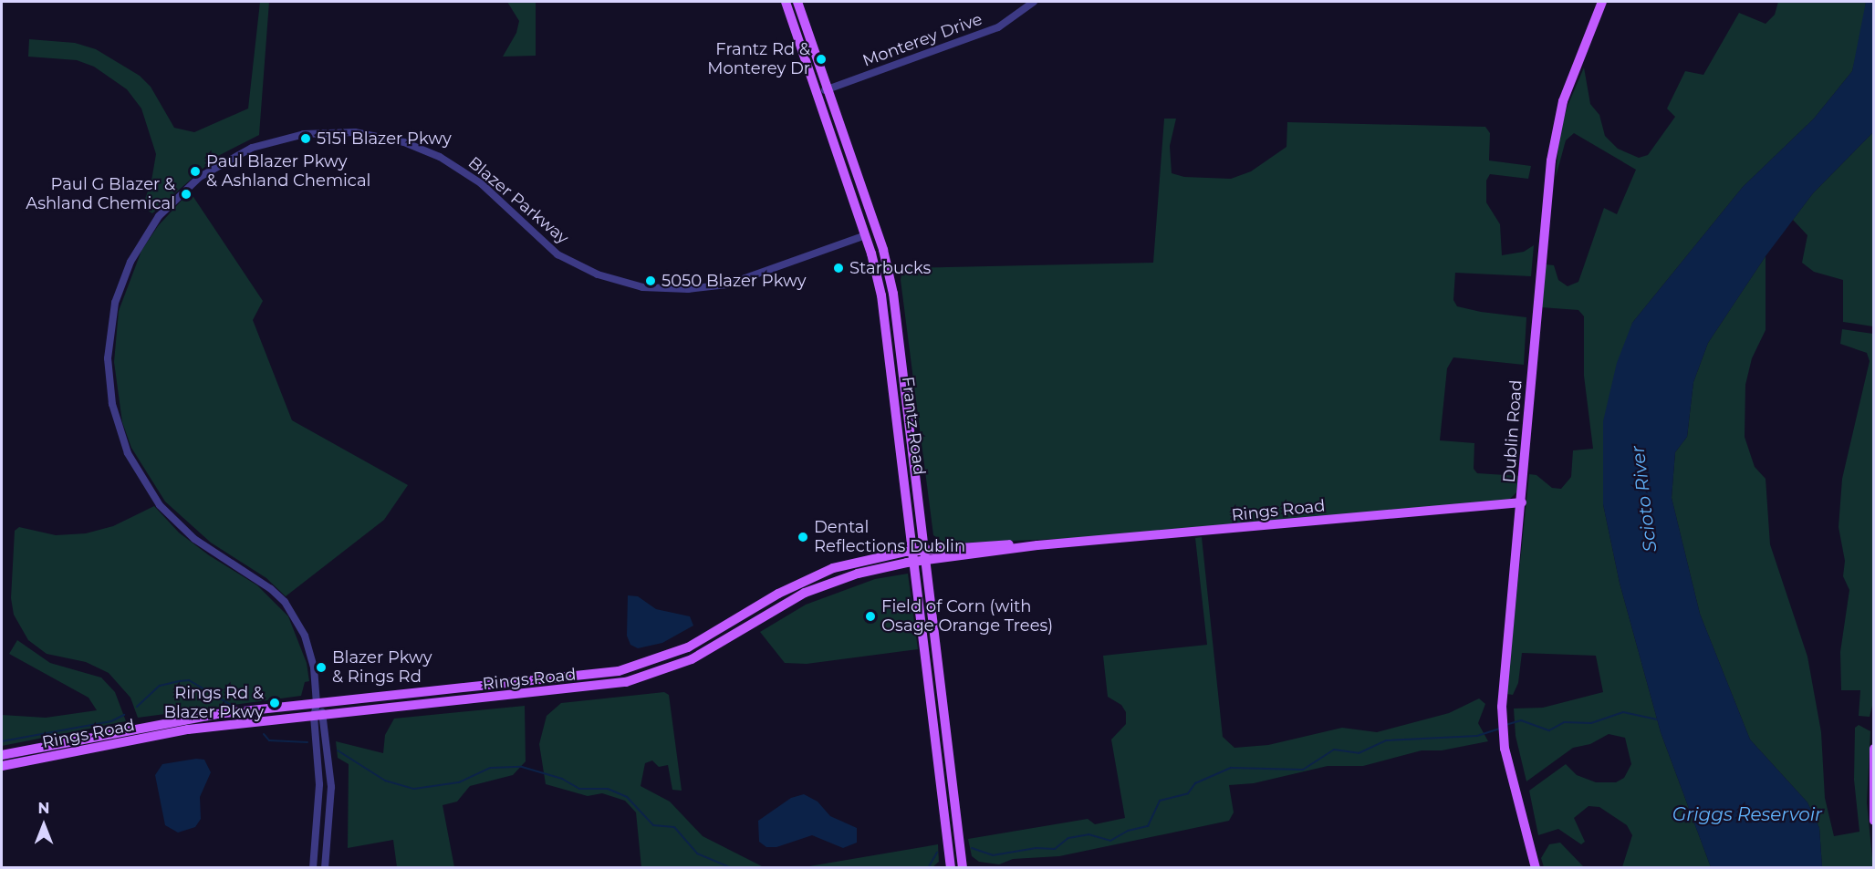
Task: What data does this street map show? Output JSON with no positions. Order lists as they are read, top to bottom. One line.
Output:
{"streets":{"main road":["Frantz Road","Dublin Road","Rings Road"],"street":["Monterey Drive","Blazer Parkway"]},"crossings":[["Monterey Drive","Frantz Road"],["Blazer Parkway","Frantz Road"],["Blazer Parkway","Rings Road"],["Frantz Road","Rings Road"],["Dublin Road","Rings Road"]],"water":["Scioto River","Griggs Reservoir"],"places":["Frantz Rd & Monterey Dr","5151 Blazer Pkwy","Paul Blazer Pkwy & Ashland Chemical","Paul G Blazer & Ashland Chemical","Starbucks","5050 Blazer Pkwy","Dental Reflections Dublin","Field of Corn (with Osage Orange Trees)","Blazer Pkwy & Rings Rd","Rings Rd & Blazer Pkwy"],"north":"top"}
